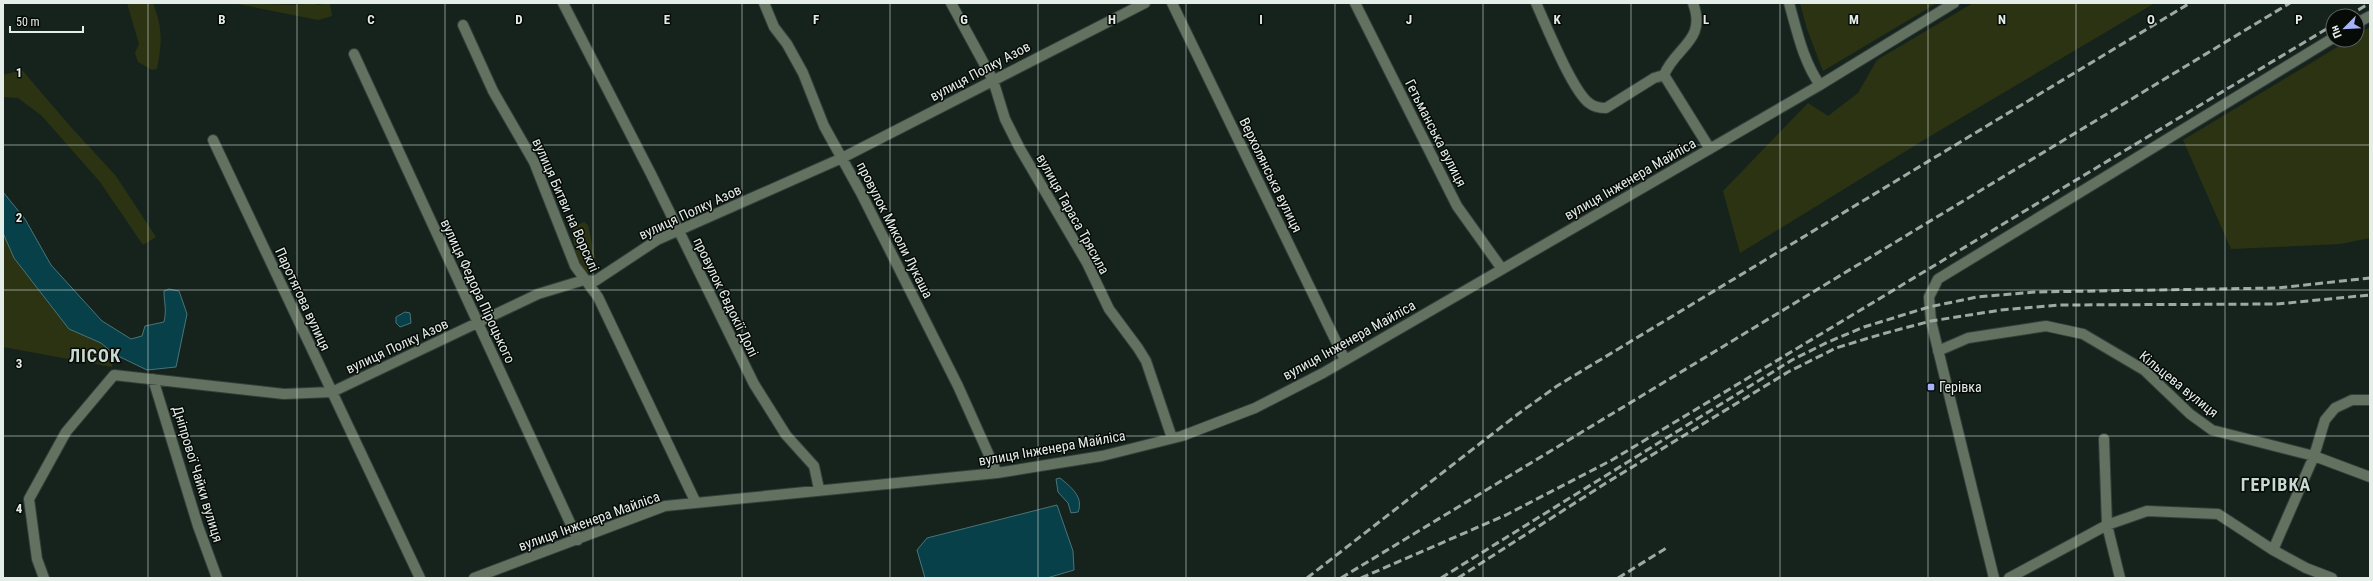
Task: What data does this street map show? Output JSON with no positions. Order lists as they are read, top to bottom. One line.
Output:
{"streets":{"street":["вулиця Полку Азов","Гетьманська вулиця","Верхолянська вулиця","вулиця Інженера Майліса","вулиця Битви на Ворсклі","вулиця Тараса Трясила","провулок Миколи Лукаша","вулиця Федора Піроцького","провулок Євдокії Долі","Паротягова вулиця","Кільцева вулиця","Дніпрової Чайки вулиця"]},"crossings":[["вулиця Полку Азов","вулиця Битви на Ворсклі"],["вулиця Полку Азов","вулиця Тараса Трясила"],["вулиця Полку Азов","провулок Миколи Лукаша"],["вулиця Полку Азов","вулиця Федора Піроцького"],["вулиця Полку Азов","провулок Євдокії Долі"],["вулиця Полку Азов","Паротягова вулиця"],["вулиця Полку Азов","Дніпрової Чайки вулиця"],["Гетьманська вулиця","вулиця Інженера Майліса"],["Верхолянська вулиця","вулиця Інженера Майліса"],["вулиця Інженера Майліса","вулиця Битви на Ворсклі"],["вулиця Інженера Майліса","вулиця Тараса Трясила"],["вулиця Інженера Майліса","провулок Миколи Лукаша"],["вулиця Інженера Майліса","вулиця Федора Піроцького"],["вулиця Інженера Майліса","провулок Євдокії Долі"]],"districts":["ЛІСОК","ГЕРІВКА"],"places":{"transit":["Герівка"]},"scale_bar":"50 m","north":"bottom left","grid":{"columns":["B","C","D","E","F","G","H","I","J","K","L","M","N","O","P"],"rows":["1","2","3","4"]}}
